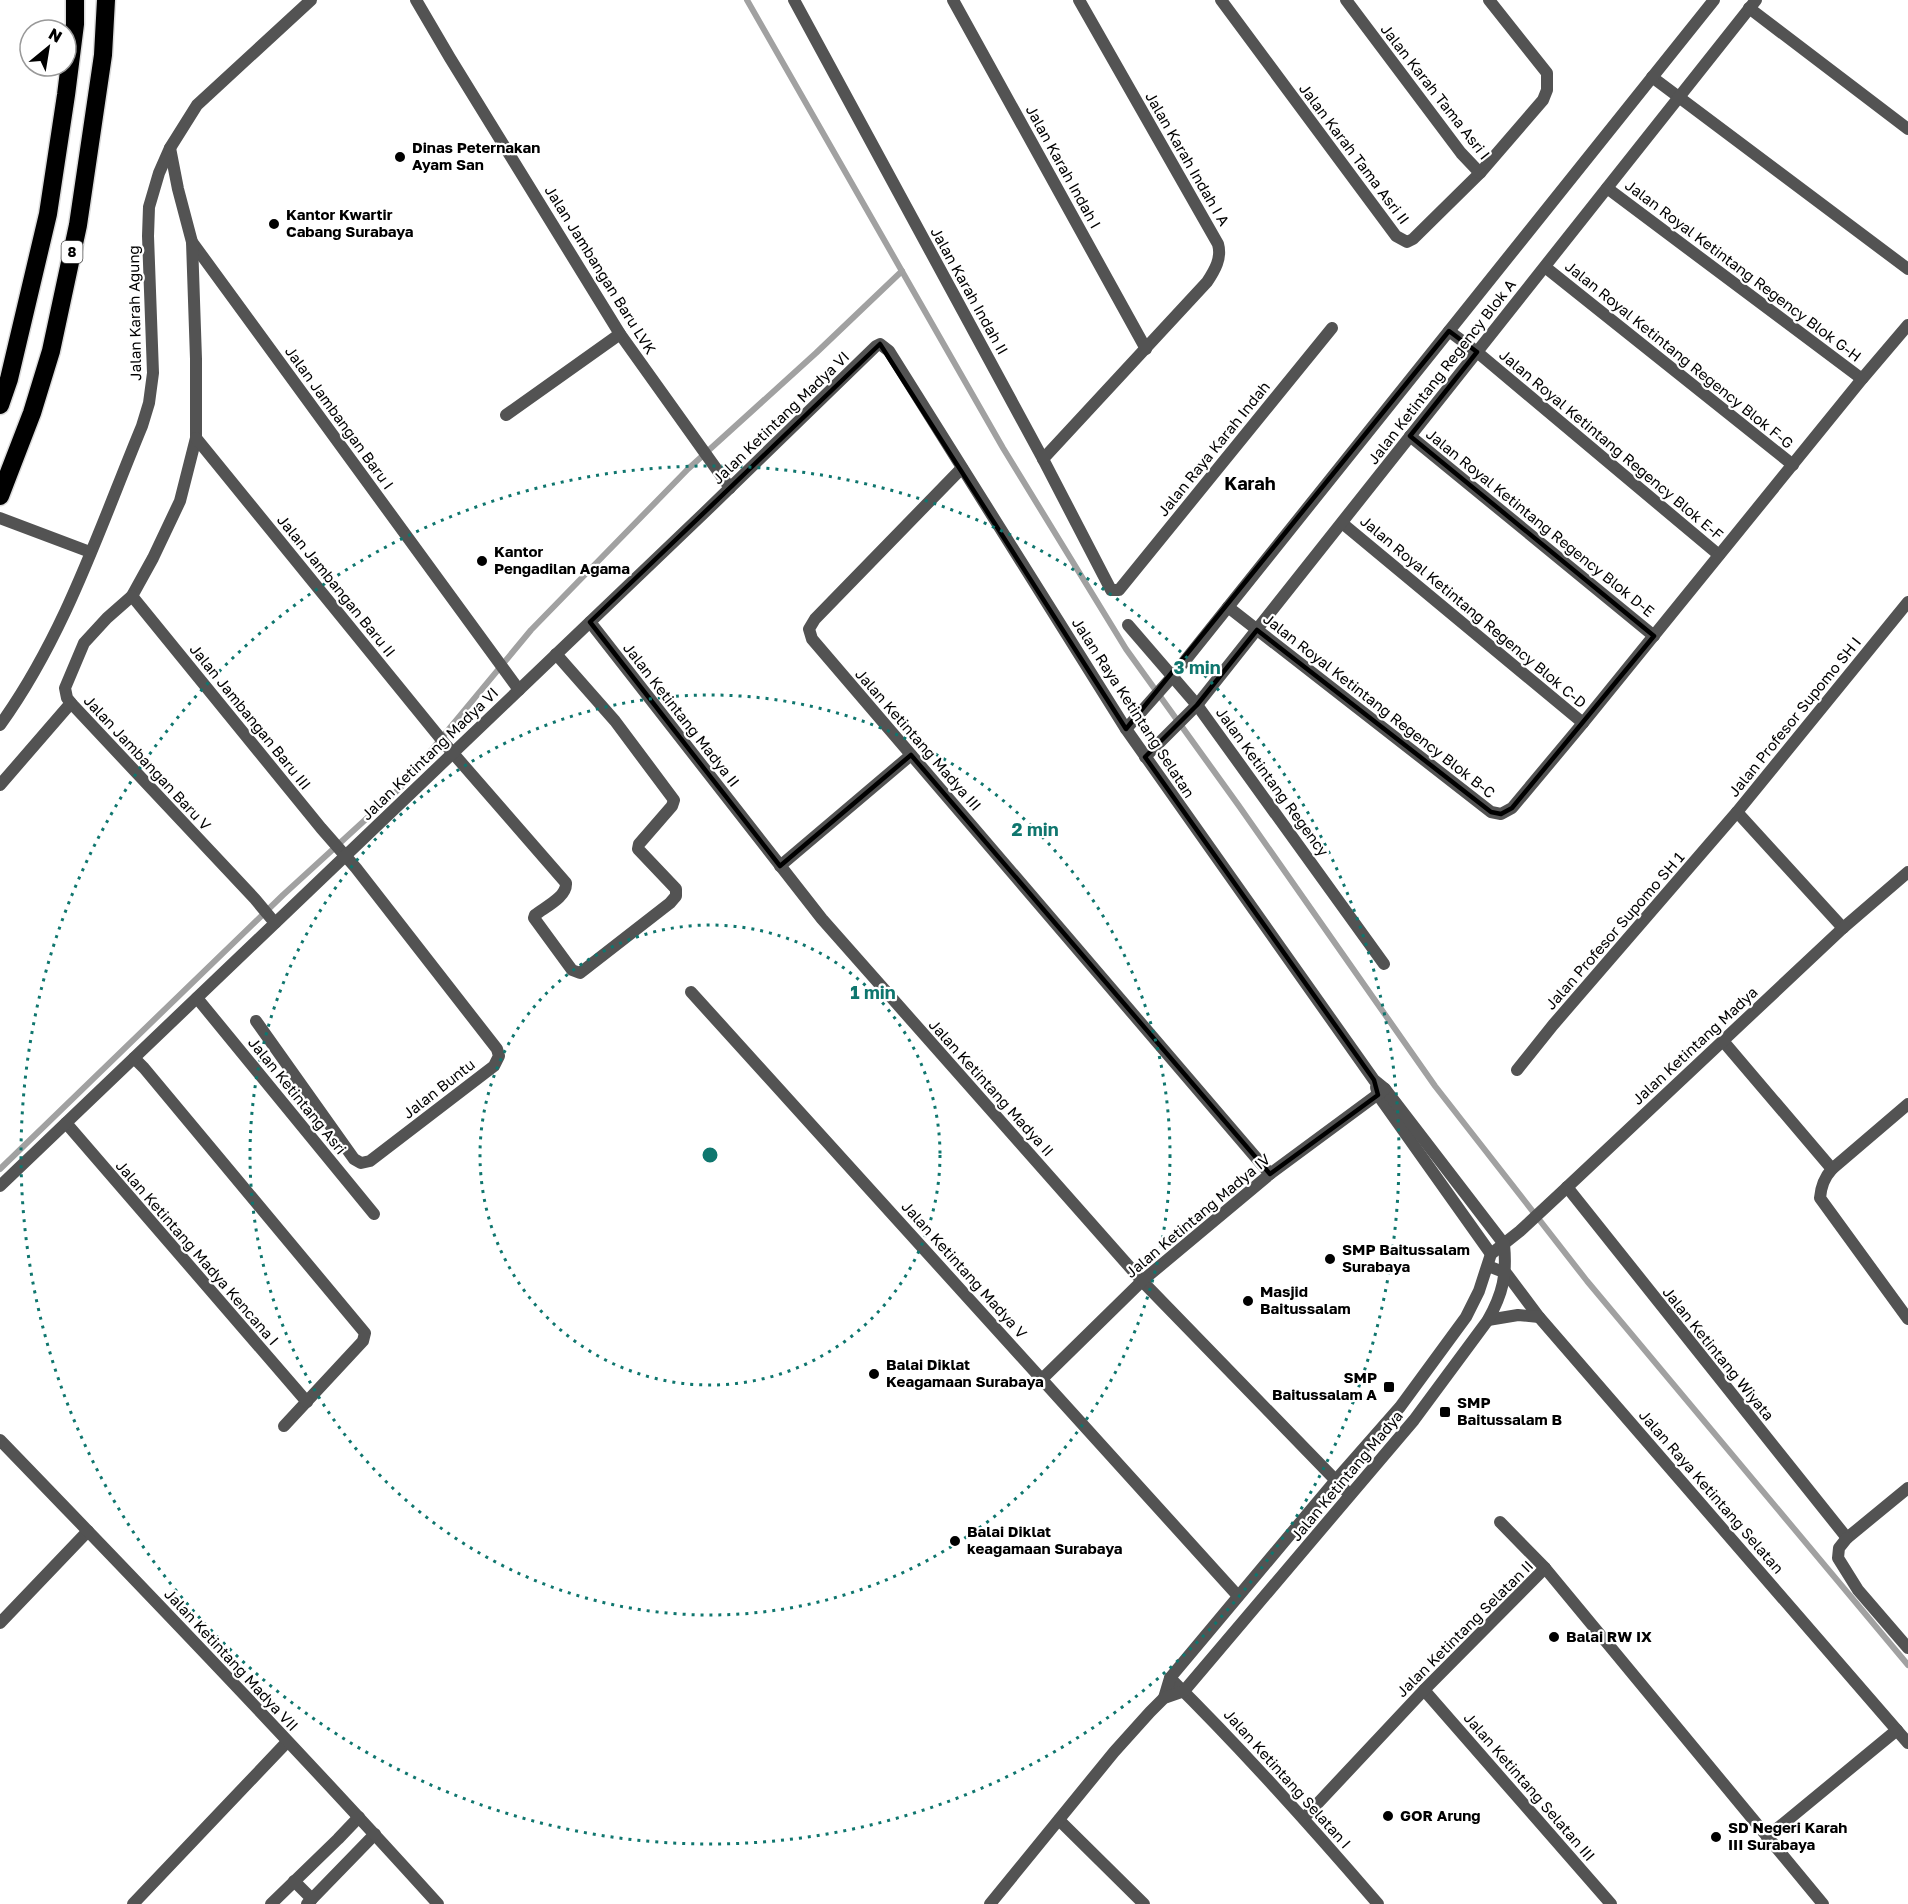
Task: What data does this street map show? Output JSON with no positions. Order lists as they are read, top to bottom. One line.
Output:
{"streets":{"highway":["8"],"street":["Jalan Karah Tama Asri I","Jalan Karah Tama Asri II","Jalan Karah Indah I A","Jalan Karah Indah I","Jalan Jambangan Baru LVK","Jalan Royal Ketintang Regency Blok G-H","Jalan Karah Indah II","Jalan Karah Agung","Jalan Royal Ketintang Regency Blok F-G","Jalan Ketintang Regency Blok A","Jalan Jambangan Baru I","Jalan Ketintang Madya VI","Jalan Royal Ketintang Regency Blok E-F","Jalan Raya Karah Indah","Jalan Royal Ketintang Regency Blok D-E","Jalan Jambangan Baru II","Jalan Royal Ketintang Regency Blok C-D","Jalan Royal Ketintang Regency Blok B-C","Jalan Raya Ketintang Selatan","Jalan Ketintang Madya II","Jalan Jambangan Baru III","Jalan Profesor Supomo SH I","Jalan Ketintang Madya III","Jalan Jambangan Baru V","Jalan Ketintang Regency","Jalan Profesor Supomo SH 1","Jalan Ketintang Madya","Jalan Buntu","Jalan Ketintang Asri","Jalan Ketintang Madya IV","Jalan Ketintang Madya Kencana I","Jalan Ketintang Madya V","Jalan Ketintang Wiyata","Jalan Ketintang Selatan II","Jalan Ketintang Madya VII","Jalan Ketintang Selatan I","Jalan Ketintang Selatan III"]},"crossings":[["Jalan Karah Tama Asri I","Jalan Karah Tama Asri II"],["Jalan Karah Indah I A","Jalan Karah Indah I"],["Jalan Karah Indah I A","Jalan Karah Indah II"],["Jalan Jambangan Baru LVK","Jalan Ketintang Madya VI"],["Jalan Royal Ketintang Regency Blok G-H","Jalan Royal Ketintang Regency Blok F-G"],["Jalan Royal Ketintang Regency Blok G-H","Jalan Ketintang Regency Blok A"],["Jalan Karah Indah II","Jalan Raya Karah Indah"],["Jalan Karah Agung","Jalan Jambangan Baru I"],["Jalan Royal Ketintang Regency Blok F-G","Jalan Ketintang Regency Blok A"],["Jalan Royal Ketintang Regency Blok F-G","Jalan Royal Ketintang Regency Blok E-F"],["Jalan Ketintang Regency Blok A","Jalan Royal Ketintang Regency Blok E-F"],["Jalan Ketintang Regency Blok A","Jalan Royal Ketintang Regency Blok D-E"],["Jalan Ketintang Regency Blok A","Jalan Royal Ketintang Regency Blok C-D"],["Jalan Ketintang Regency Blok A","Jalan Royal Ketintang Regency Blok B-C"],["Jalan Ketintang Regency Blok A","Jalan Raya Ketintang Selatan"],["Jalan Ketintang Regency Blok A","Jalan Ketintang Regency"],["Jalan Jambangan Baru I","Jalan Ketintang Madya VI"],["Jalan Ketintang Madya VI","Jalan Jambangan Baru II"],["Jalan Ketintang Madya VI","Jalan Raya Ketintang Selatan"],["Jalan Ketintang Madya VI","Jalan Ketintang Madya II"],["Jalan Ketintang Madya VI","Jalan Jambangan Baru III"],["Jalan Ketintang Madya VI","Jalan Jambangan Baru V"],["Jalan Ketintang Madya VI","Jalan Buntu"],["Jalan Ketintang Madya VI","Jalan Ketintang Asri"],["Jalan Ketintang Madya VI","Jalan Ketintang Madya Kencana I"],["Jalan Royal Ketintang Regency Blok E-F","Jalan Royal Ketintang Regency Blok D-E"],["Jalan Royal Ketintang Regency Blok D-E","Jalan Royal Ketintang Regency Blok C-D"],["Jalan Royal Ketintang Regency Blok C-D","Jalan Royal Ketintang Regency Blok B-C"],["Jalan Raya Ketintang Selatan","Jalan Ketintang Madya III"],["Jalan Raya Ketintang Selatan","Jalan Ketintang Madya"],["Jalan Raya Ketintang Selatan","Jalan Ketintang Madya IV"],["Jalan Ketintang Madya II","Jalan Ketintang Madya"],["Jalan Ketintang Madya II","Jalan Ketintang Madya IV"],["Jalan Jambangan Baru III","Jalan Buntu"],["Jalan Profesor Supomo SH I","Jalan Profesor Supomo SH 1"],["Jalan Profesor Supomo SH I","Jalan Ketintang Madya"],["Jalan Ketintang Madya III","Jalan Ketintang Madya IV"],["Jalan Ketintang Madya","Jalan Ketintang Madya V"],["Jalan Ketintang Madya","Jalan Ketintang Wiyata"],["Jalan Ketintang Madya","Jalan Ketintang Selatan I"],["Jalan Ketintang Madya IV","Jalan Ketintang Madya V"],["Jalan Ketintang Selatan II","Jalan Ketintang Selatan I"],["Jalan Ketintang Selatan II","Jalan Ketintang Selatan III"]],"districts":["Karah"],"places":{"other":["Dinas Peternakan Ayam San","Kantor Kwartir Cabang Surabaya","Kantor Pengadilan Agama","SMP Baitussalam Surabaya","Masjid Baitussalam","Balai Diklat Keagamaan Surabaya","Balai Diklat keagamaan Surabaya","Balai RW IX","GOR Arung","SD Negeri Karah III Surabaya"],"transit":["SMP Baitussalam A","SMP Baitussalam B"]},"north":"top right","rings":["3 min","2 min","1 min"]}
